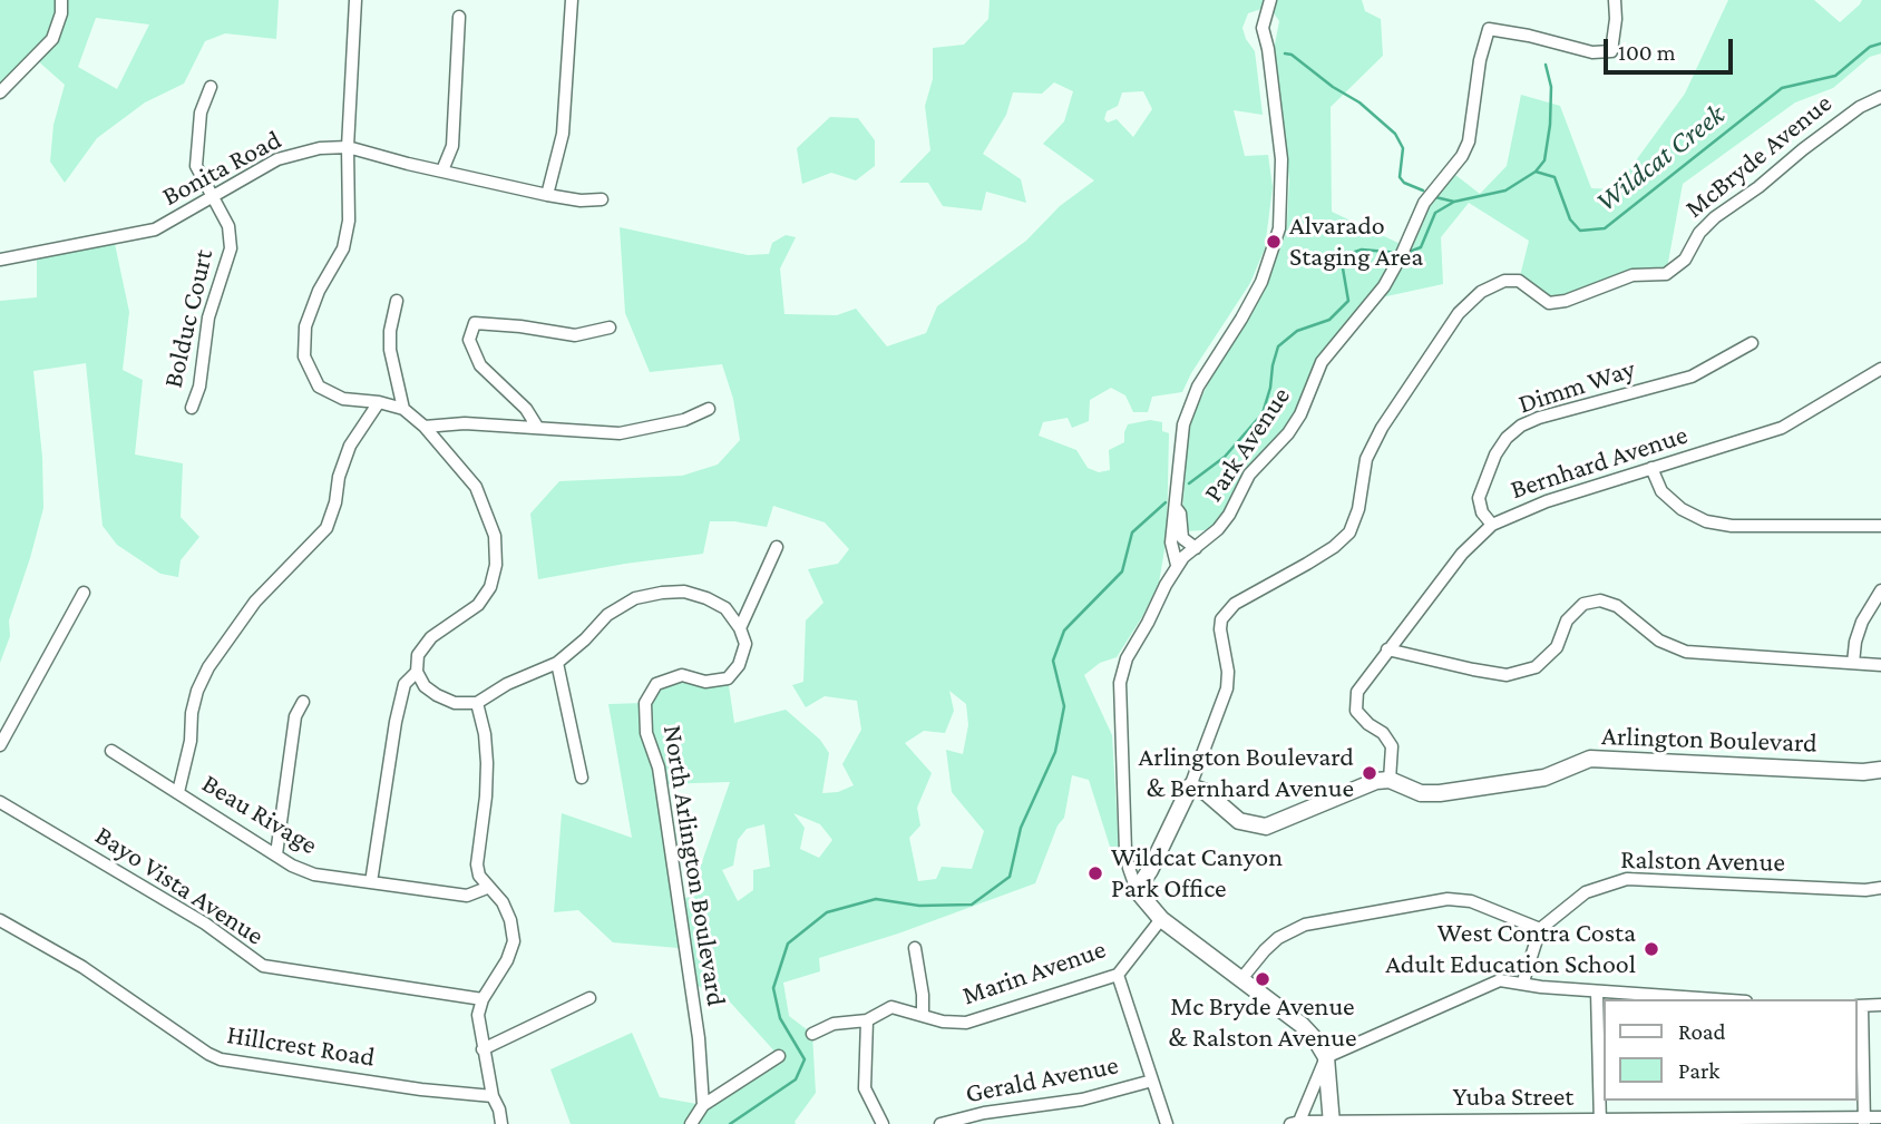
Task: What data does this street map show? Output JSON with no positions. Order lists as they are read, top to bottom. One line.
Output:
{"streets":{"main road":["McBryde Avenue","Arlington Boulevard"],"street":["Bonita Road","Bolduc Court","Dimm Way","Park Avenue","Bernhard Avenue","Beau Rivage","Ralston Avenue","North Arlington Boulevard","Bayo Vista Avenue","Marin Avenue","Hillcrest Road","Gerald Avenue","Yuba Street"]},"crossings":[["McBryde Avenue","Park Avenue"],["Bonita Road","Bolduc Court"],["Dimm Way","Bernhard Avenue"],["Bernhard Avenue","Arlington Boulevard"]],"water":["Wildcat Creek"],"places":["Alvarado Staging Area","Arlington Boulevard & Bernhard Avenue","Wildcat Canyon Park Office","West Contra Costa Adult Education School","Mc Bryde Avenue & Ralston Avenue"],"legend":["Road","Park"],"scale_bar":"100 m"}
